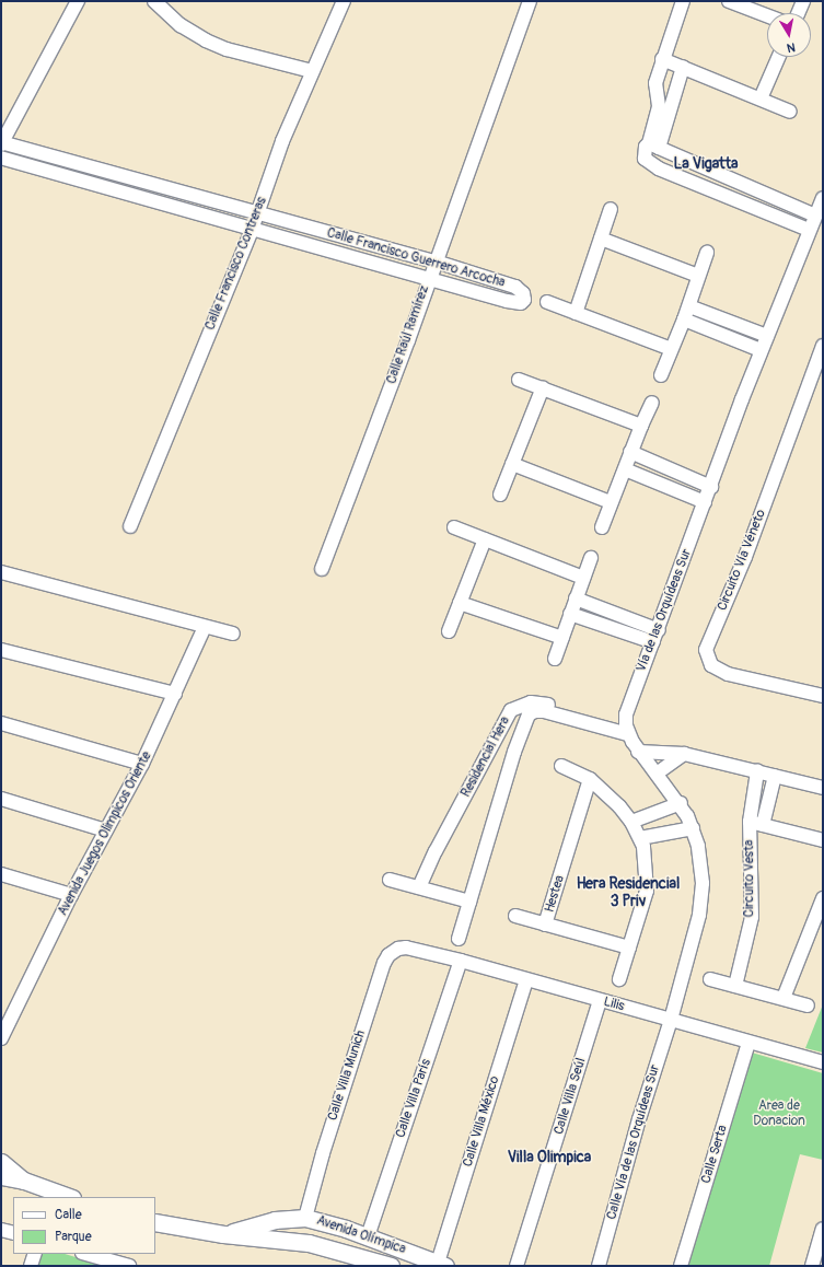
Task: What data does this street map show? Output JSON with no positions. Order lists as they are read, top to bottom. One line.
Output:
{"streets":{"street":["Calle Francisco Guerrero Arcocha","Calle Francisco Contreras","Calle Raúl Ramírez","Circuito Vía Véneto","Vía de las Orquídeas Sur","Residencial Hera","Avenida Juegos Olimpicos Oriente","Circuito Vesta","Hestea","Lilis","Calle Villa Munich","Calle Villa Seúl","Calle Villa París","Calle Villa México","Calle Vía de las Orquídeas Sur","Calle Serta","Avenida Olímpica"]},"crossings":[["Calle Francisco Guerrero Arcocha","Calle Francisco Contreras"],["Calle Francisco Guerrero Arcocha","Calle Raúl Ramírez"],["Vía de las Orquídeas Sur","Residencial Hera"],["Lilis","Calle Villa Munich"],["Lilis","Calle Villa Seúl"],["Lilis","Calle Villa París"],["Lilis","Calle Villa México"],["Lilis","Calle Vía de las Orquídeas Sur"],["Lilis","Calle Serta"],["Calle Villa Munich","Avenida Olímpica"],["Calle Villa París","Avenida Olímpica"],["Calle Villa México","Avenida Olímpica"]],"districts":["La Vigatta","Hera Residencial 3 Priv","Villa Olimpica"],"parks":["Area de Donacion"],"legend":["Calle","Parque"],"north":"bottom"}
